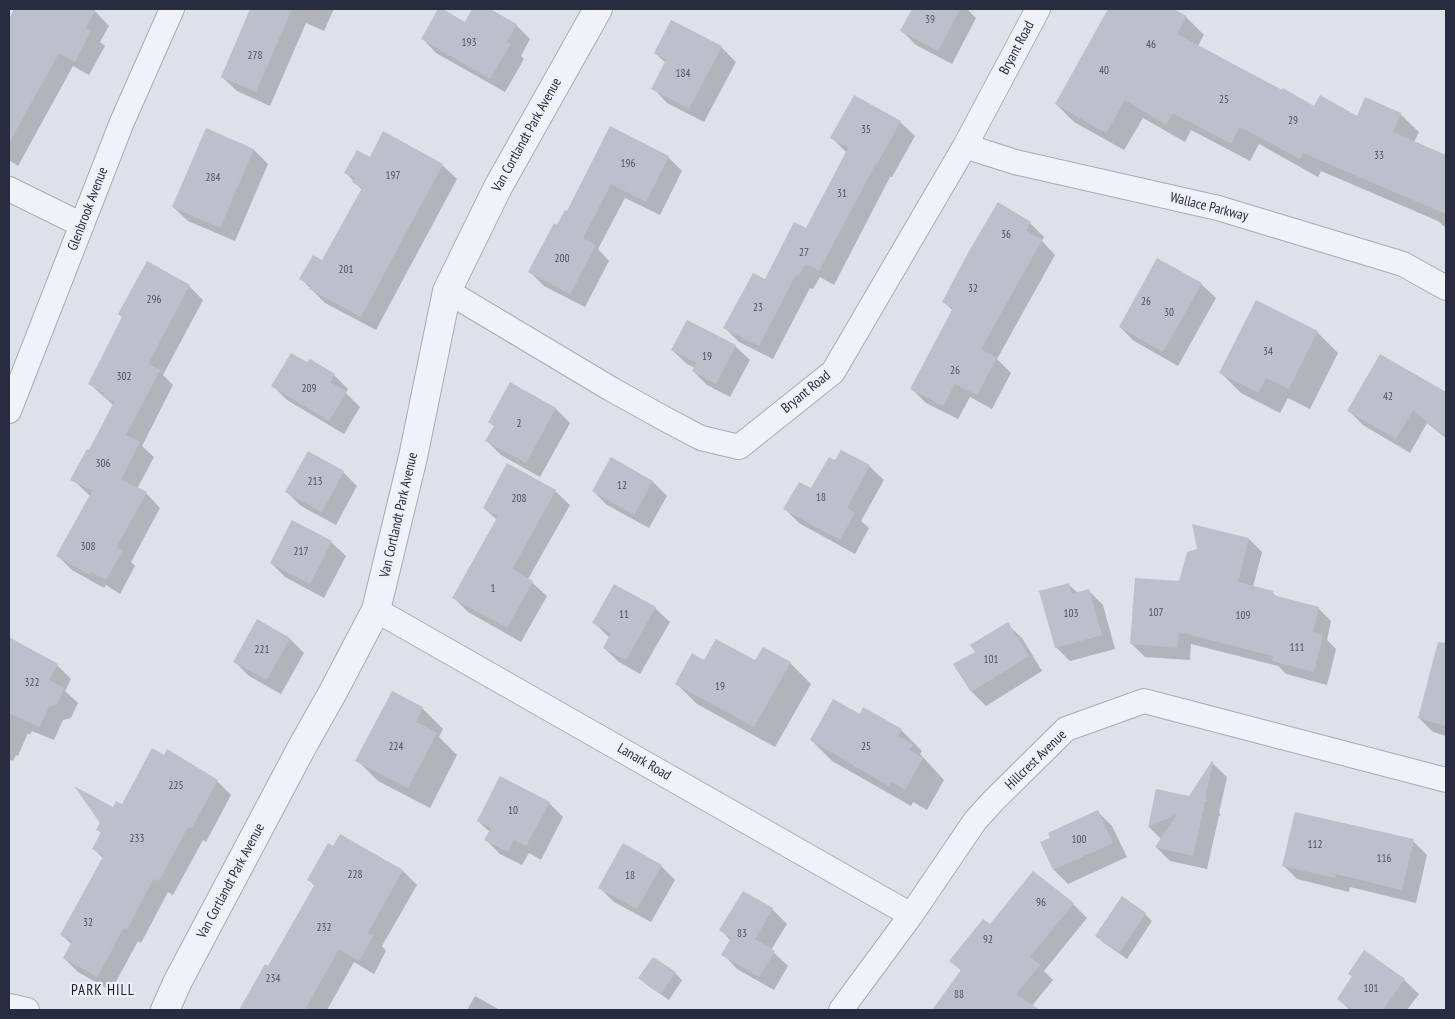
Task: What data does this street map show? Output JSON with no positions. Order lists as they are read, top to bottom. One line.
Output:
{"streets":{"street":["Bryant Road","Van Cortlandt Park Avenue","Wallace Parkway","Glenbrook Avenue","Hillcrest Avenue","Lanark Road"]},"crossings":[["Bryant Road","Van Cortlandt Park Avenue"],["Bryant Road","Wallace Parkway"],["Van Cortlandt Park Avenue","Lanark Road"],["Hillcrest Avenue","Lanark Road"]],"districts":["PARK HILL"],"house_numbers":["39","193","46","278","40","184","25","29","35","33","196","197","284","31","36","27","200","201","32","296","26","23","30","34","19","26","302","209","42","2","306","213","12","18","208","308","217","1","107","103","11","109","111","221","101","322","19","224","25","225","10","233","100","112","116","228","18","96","32","232","83","92","234","101","88"]}
